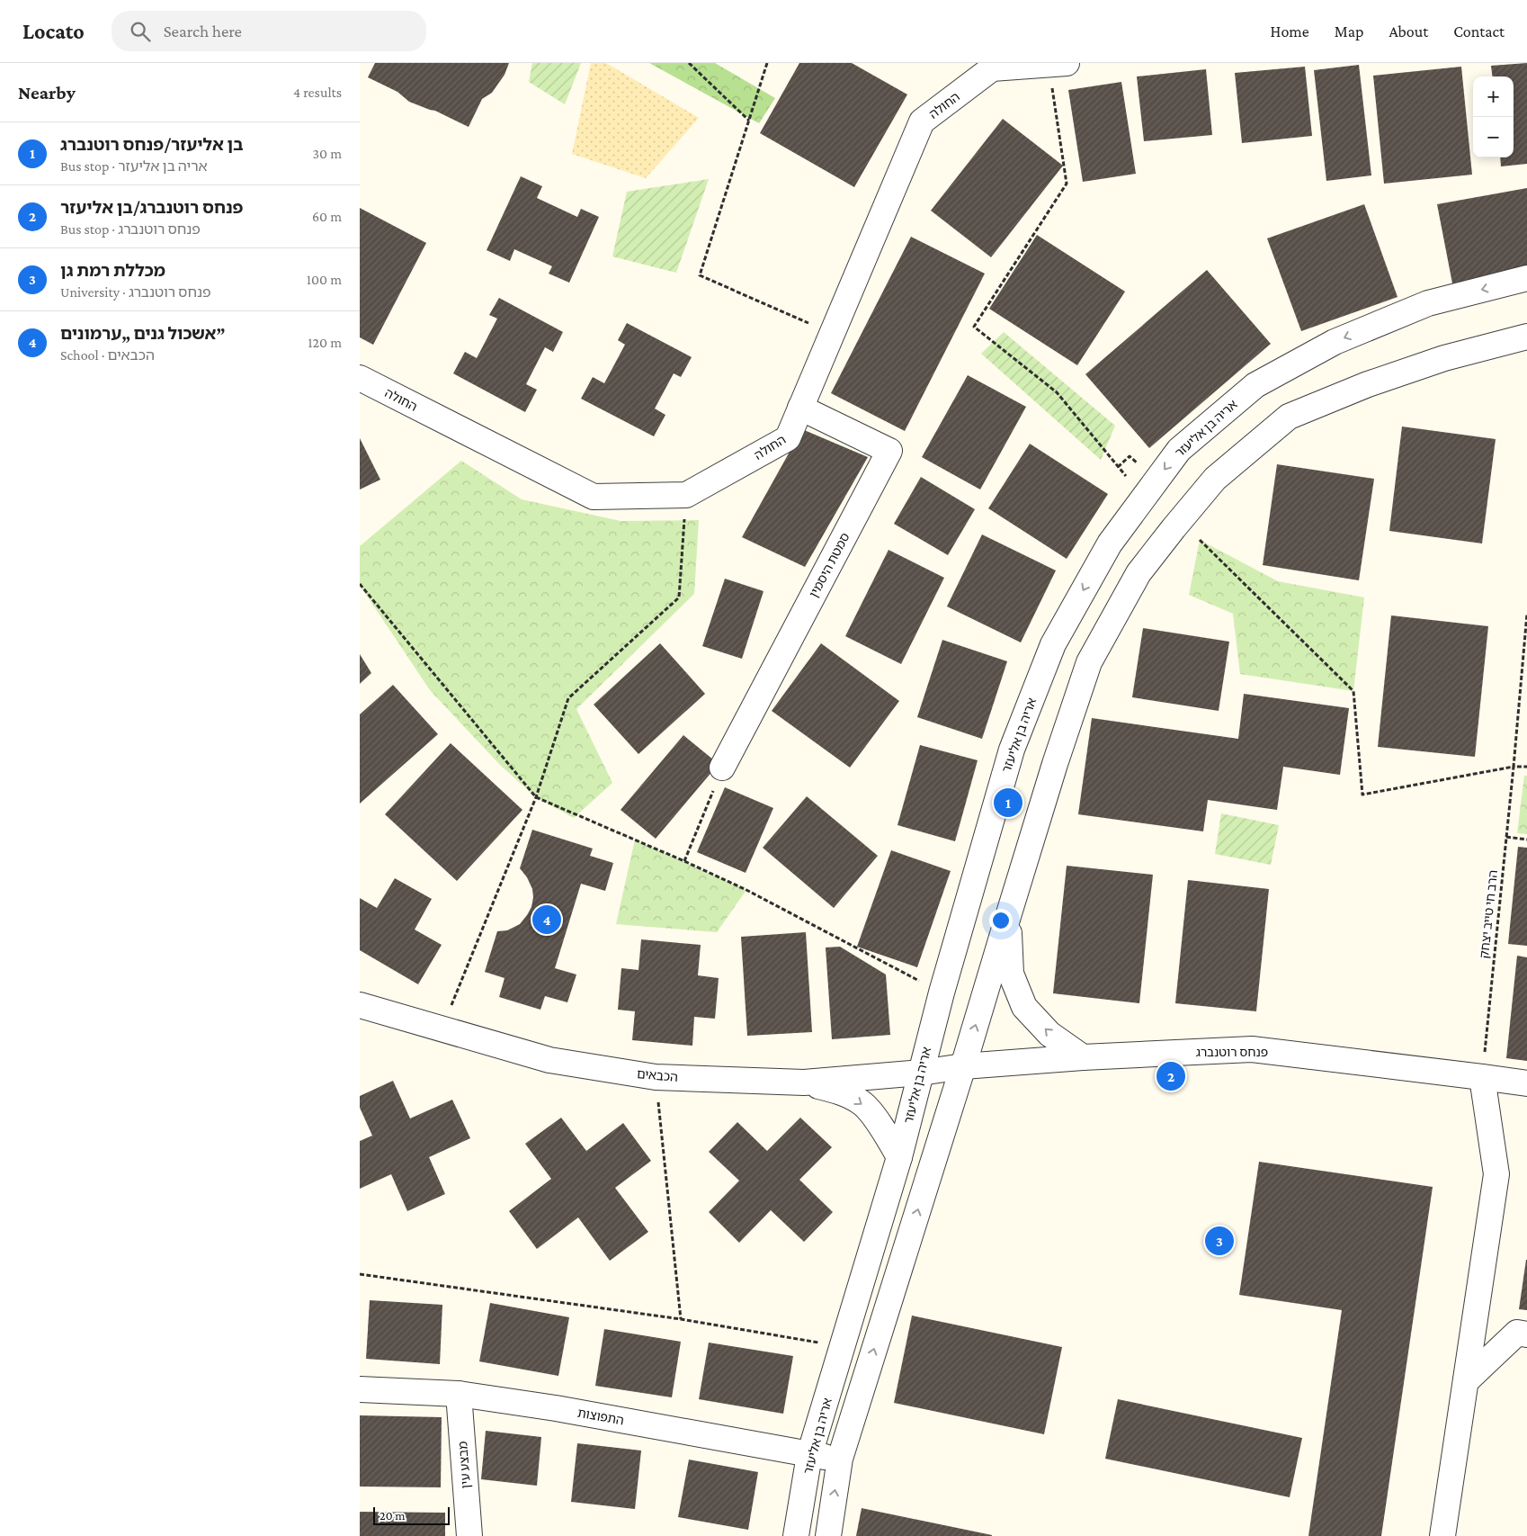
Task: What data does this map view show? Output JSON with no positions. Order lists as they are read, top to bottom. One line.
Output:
{"streets":{"street":["החולה","אריה בן אליעזר","סמטת היסמין","פנחס רוטנברג","הכבאים","התפוצות","מבצע עין"],"path":["הרב חי טייב יצחק"]},"crossings":[["החולה","סמטת היסמין"],["אריה בן אליעזר","הכבאים"],["אריה בן אליעזר","התפוצות"],["הרב חי טייב יצחק","פנחס רוטנברג"],["פנחס רוטנברג","הכבאים"],["התפוצות","מבצע עין"]],"scale_bar":"20 m","page":{"header":"Locato","search":"Search here","nav":["Home","Map","About","Contact"],"heading":["Nearby","4 results"],"map_buttons":["+","−"],"list":[{"mark":"1","name":"בן אליעזר/פנחס רוטנברג","note":"Bus stop · אריה בן אליעזר","value":"30 m"},{"mark":"2","name":"פנחס רוטנברג/בן אליעזר","note":"Bus stop · פנחס רוטנברג","value":"60 m"},{"mark":"3","name":"מכללת רמת גן","note":"University · פנחס רוטנברג","value":"100 m"},{"mark":"4","name":"אשכול גנים „ערמונים”","note":"School · הכבאים","value":"120 m"}],"pins":["1","4","2","3"],"scale":"20 m"}}
